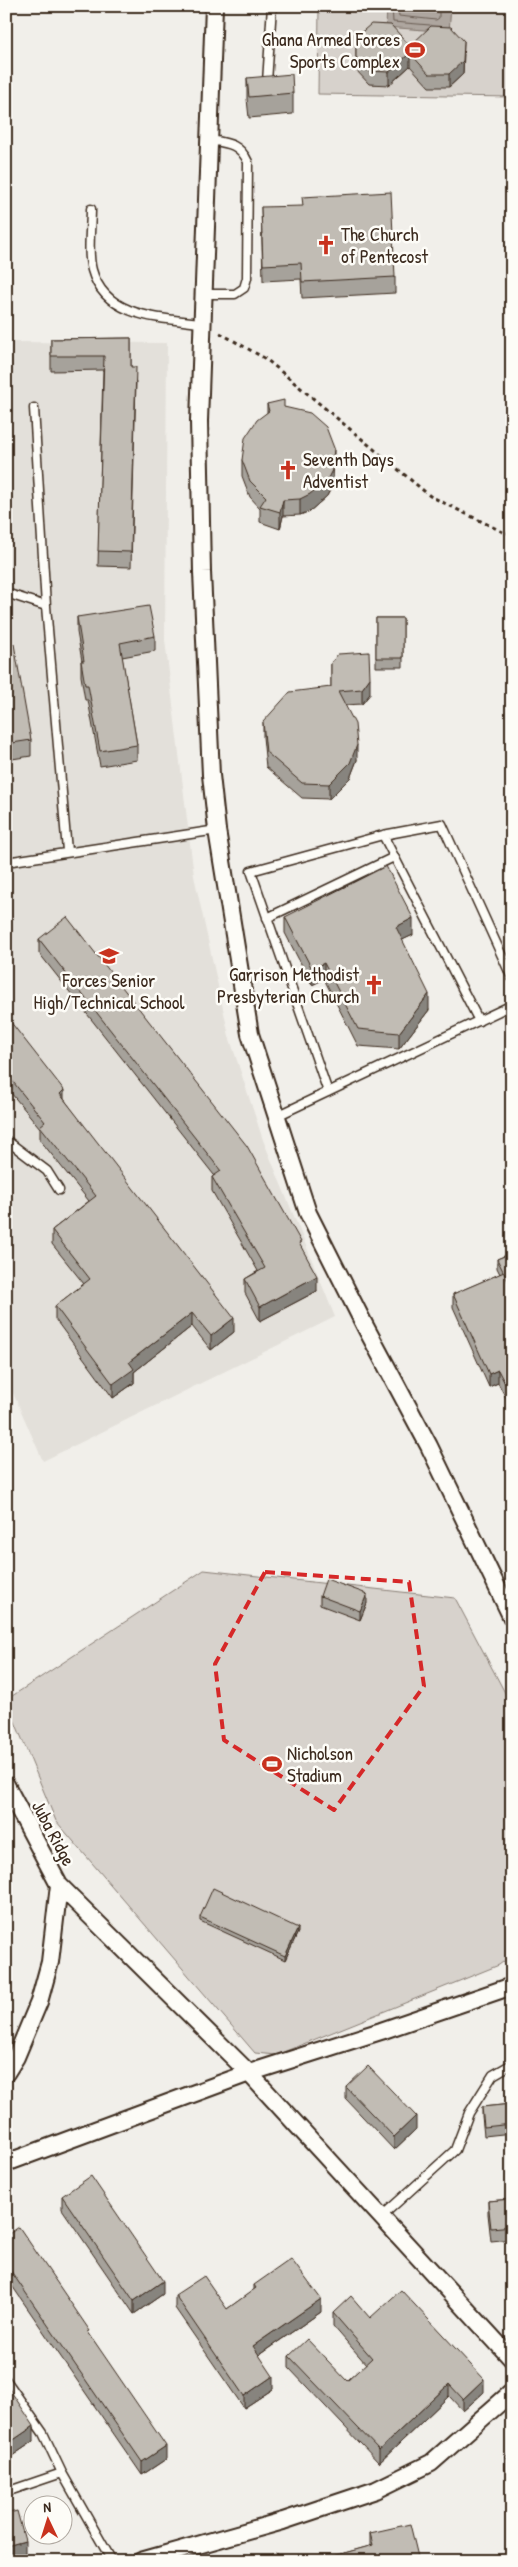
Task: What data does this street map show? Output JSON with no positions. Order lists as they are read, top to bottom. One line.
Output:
{"streets":{"street":["Juba Ridge"]},"places":{"sports":["Ghana Armed Forces Sports Complex","Nicholson Stadium"],"church":["The Church of Pentecost","Seventh Days Adventist","Garrison Methodist Presbyterian Church"],"school or university":["Forces Senior High/Technical School"]},"north":"top"}
